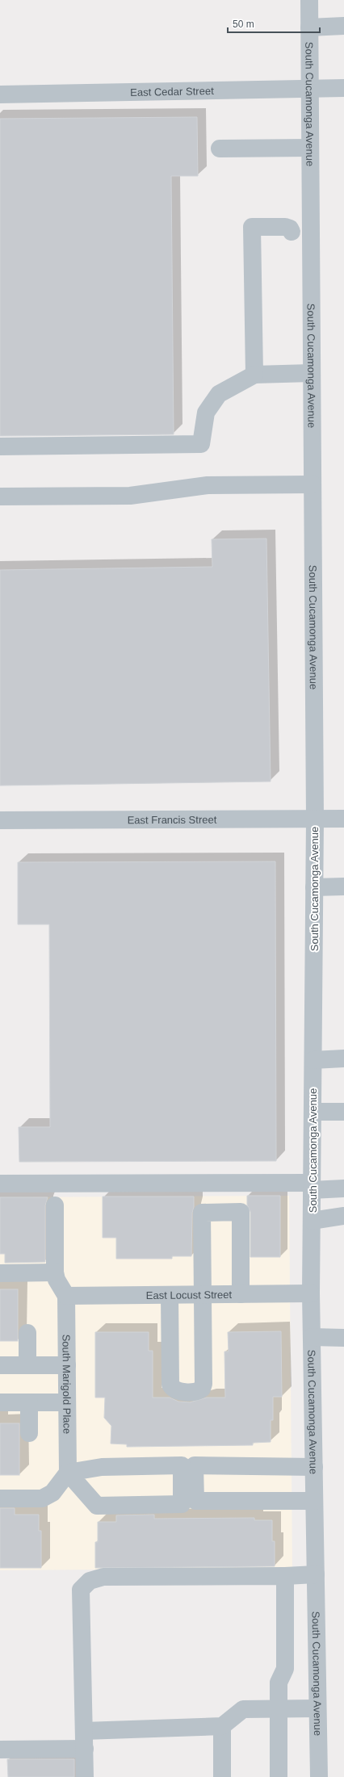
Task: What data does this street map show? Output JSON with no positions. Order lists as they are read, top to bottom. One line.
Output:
{"streets":{"street":["East Cedar Street","South Cucamonga Avenue","East Francis Street","East Locust Street","South Marigold Place"]},"crossings":[["East Cedar Street","South Cucamonga Avenue"],["South Cucamonga Avenue","East Francis Street"],["South Cucamonga Avenue","East Locust Street"],["East Locust Street","South Marigold Place"]],"scale_bar":"50 m"}
